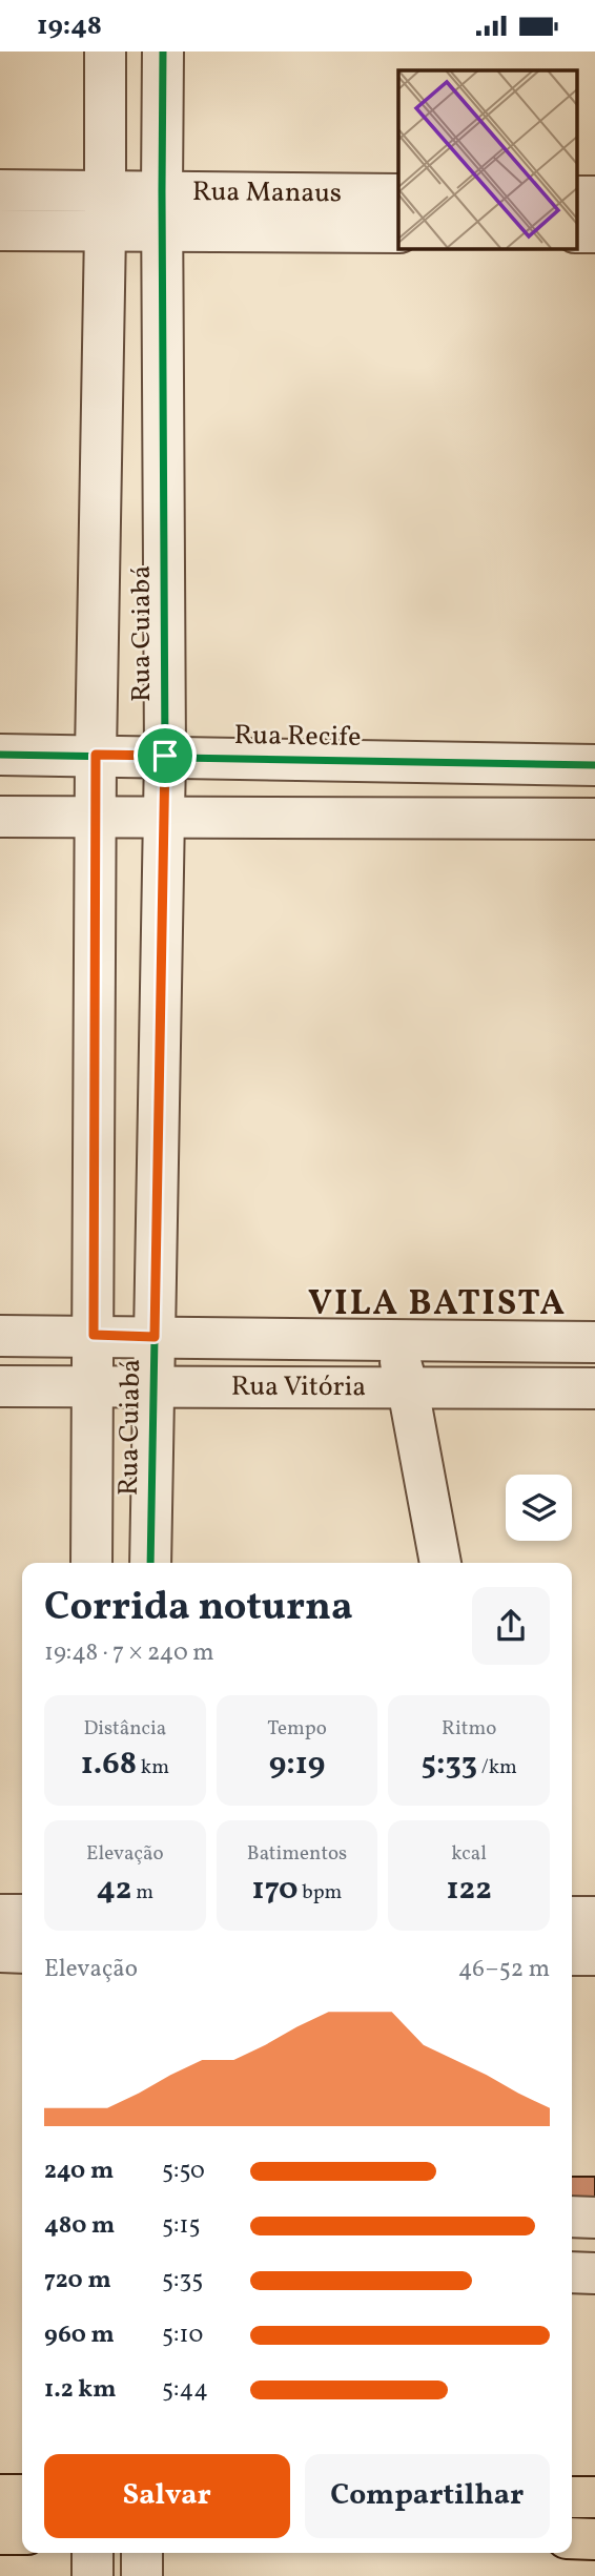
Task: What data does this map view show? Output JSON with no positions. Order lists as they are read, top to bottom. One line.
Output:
{"streets":{"street":["Rua Manaus","Rua Cuiabá","Rua Recife","Rua Vitória"]},"crossings":[["Rua Manaus","Rua Cuiabá"],["Rua Cuiabá","Rua Recife"],["Rua Cuiabá","Rua Vitória"]],"districts":["VILA BATISTA"],"page":{"status":"19:48","heading":["Corrida noturna","19:48 · 7 × 240 m"],"stats":[["Distância","1.68 km"],["Tempo","9:19"],["Ritmo","5:33 /km"],["Elevação","42 m"],["Batimentos","170 bpm"],["kcal","122"]],"chart":["Elevação","46–52 m"],"list":[{"name":"240 m","note":"5:50"},{"name":"480 m","note":"5:15"},{"name":"720 m","note":"5:35"},{"name":"960 m","note":"5:10"},{"name":"1.2 km","note":"5:44"}],"buttons":["Salvar","Compartilhar"]}}
